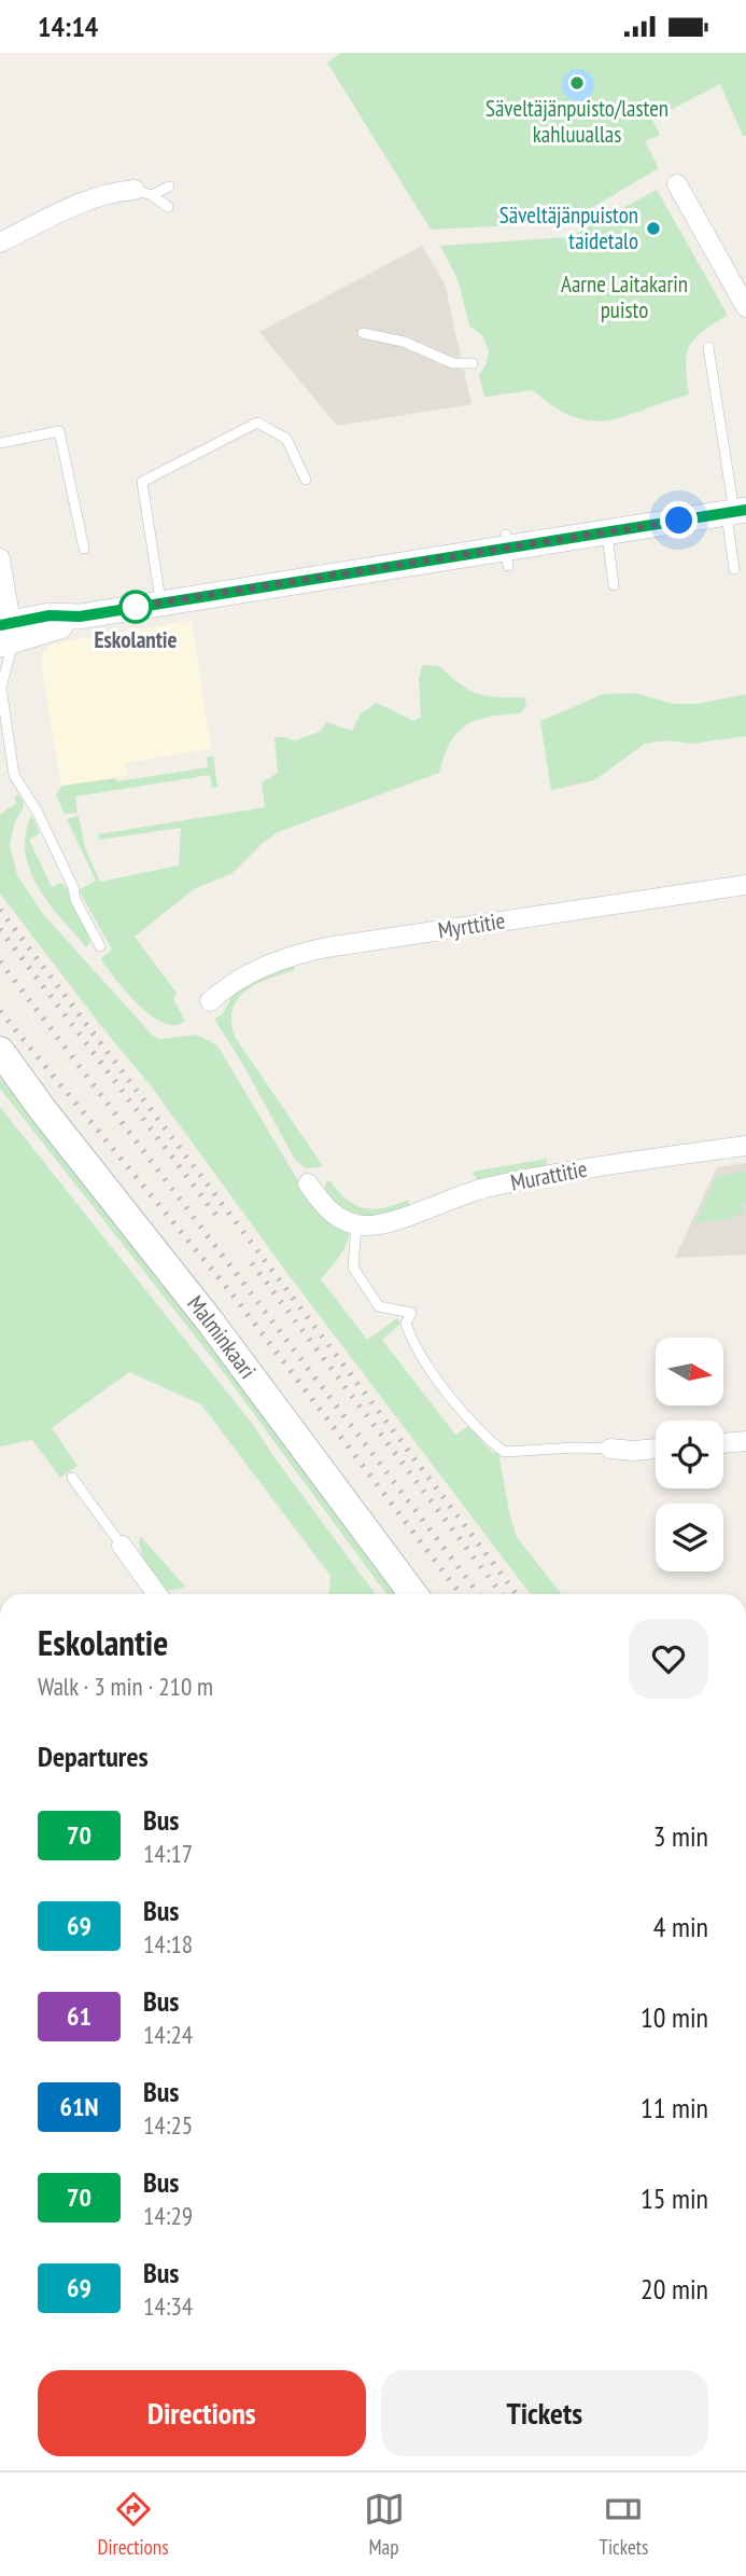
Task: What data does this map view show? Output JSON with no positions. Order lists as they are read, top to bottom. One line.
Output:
{"streets":{"main road":["Malminkaari"],"street":["Myrttitie","Murattitie"]},"parks":["Aarne Laitakarin puisto"],"places":["Säveltäjänpuisto/lasten kahluuallas","Säveltäjänpuiston taidetalo","Eskolantie"],"lines":["bus line 70"],"north":"right","page":{"status":"14:14","heading":[["Eskolantie","Walk · 3 min · 210 m"],"Departures"],"list":[{"mark":"70","name":"Bus","note":"14:17","value":"3 min"},{"mark":"69","name":"Bus","note":"14:18","value":"4 min"},{"mark":"61","name":"Bus","note":"14:24","value":"10 min"},{"mark":"61N","name":"Bus","note":"14:25","value":"11 min"},{"mark":"70","name":"Bus","note":"14:29","value":"15 min"},{"mark":"69","name":"Bus","note":"14:34","value":"20 min"}],"buttons":["Directions","Tickets"],"tabs":["Directions","Map","Tickets"]}}
